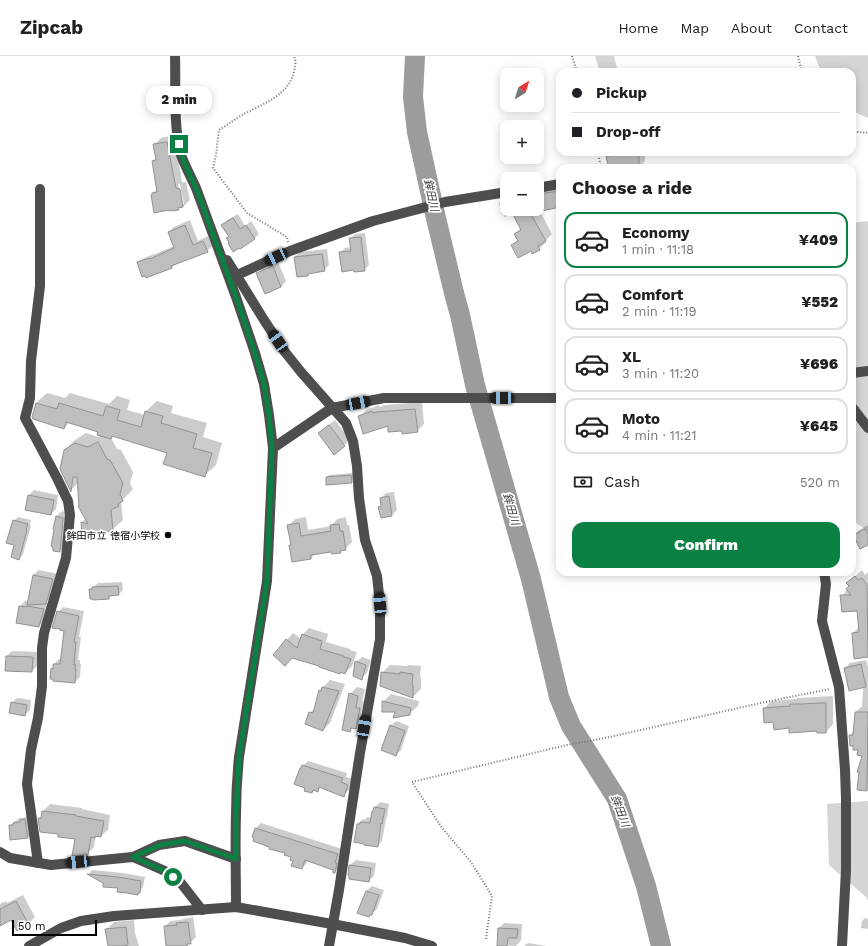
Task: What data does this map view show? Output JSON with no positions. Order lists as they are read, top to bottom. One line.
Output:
{"water":["鉾田川"],"places":["鉾田市立 徳宿小学校"],"scale_bar":"50 m","north":"top right","page":{"header":"Zipcab","nav":["Home","Map","About","Contact"],"map_buttons":["+","−"],"banner":["Pickup","Drop-off"],"bubble":"2 min","heading":"Choose a ride","list":[{"name":"Economy","note":"1 min · 11:18","value":"¥409"},{"name":"Comfort","note":"2 min · 11:19","value":"¥552"},{"name":"XL","note":"3 min · 11:20","value":"¥696"},{"name":"Moto","note":"4 min · 11:21","value":"¥645"}],"pay":["Cash","520 m"],"buttons":"Confirm","scale":"50 m"}}
